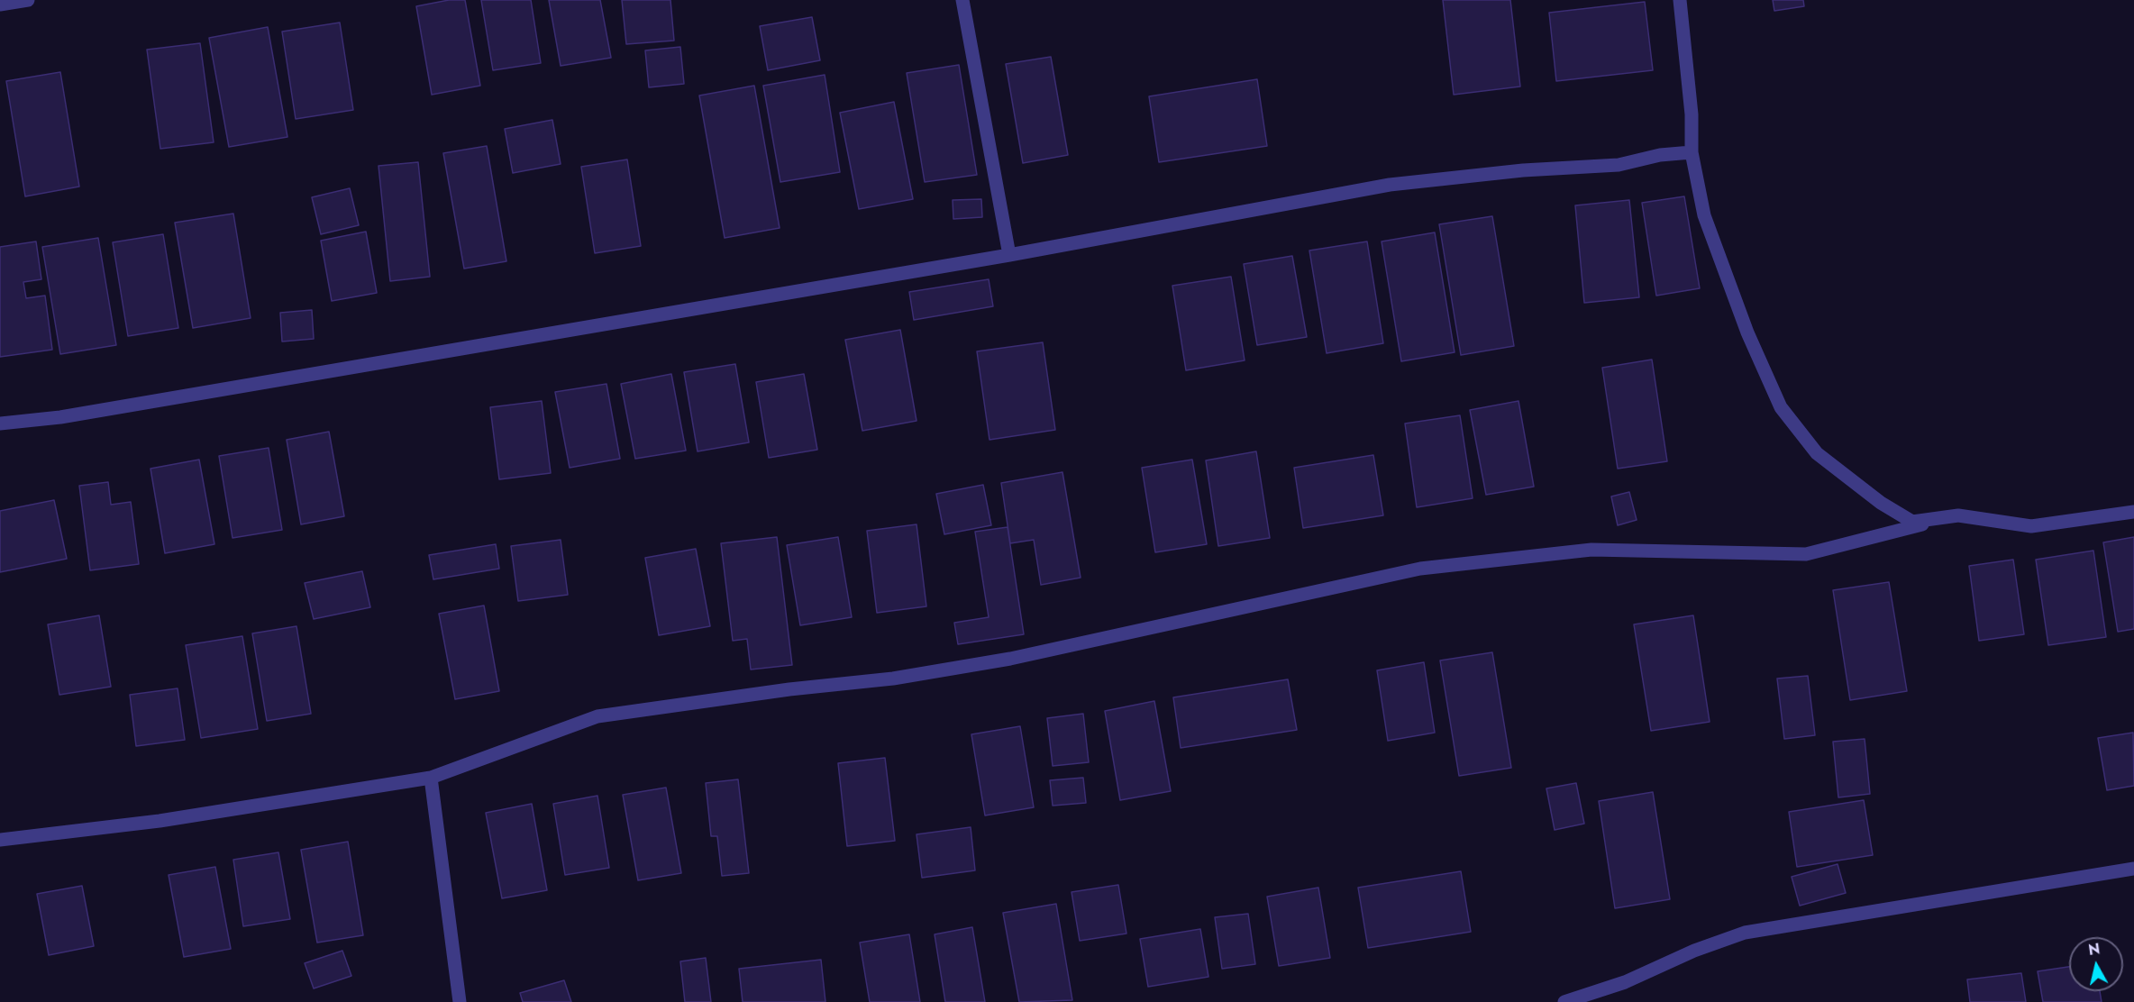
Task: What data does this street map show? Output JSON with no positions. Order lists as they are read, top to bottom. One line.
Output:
{"north":"top"}
